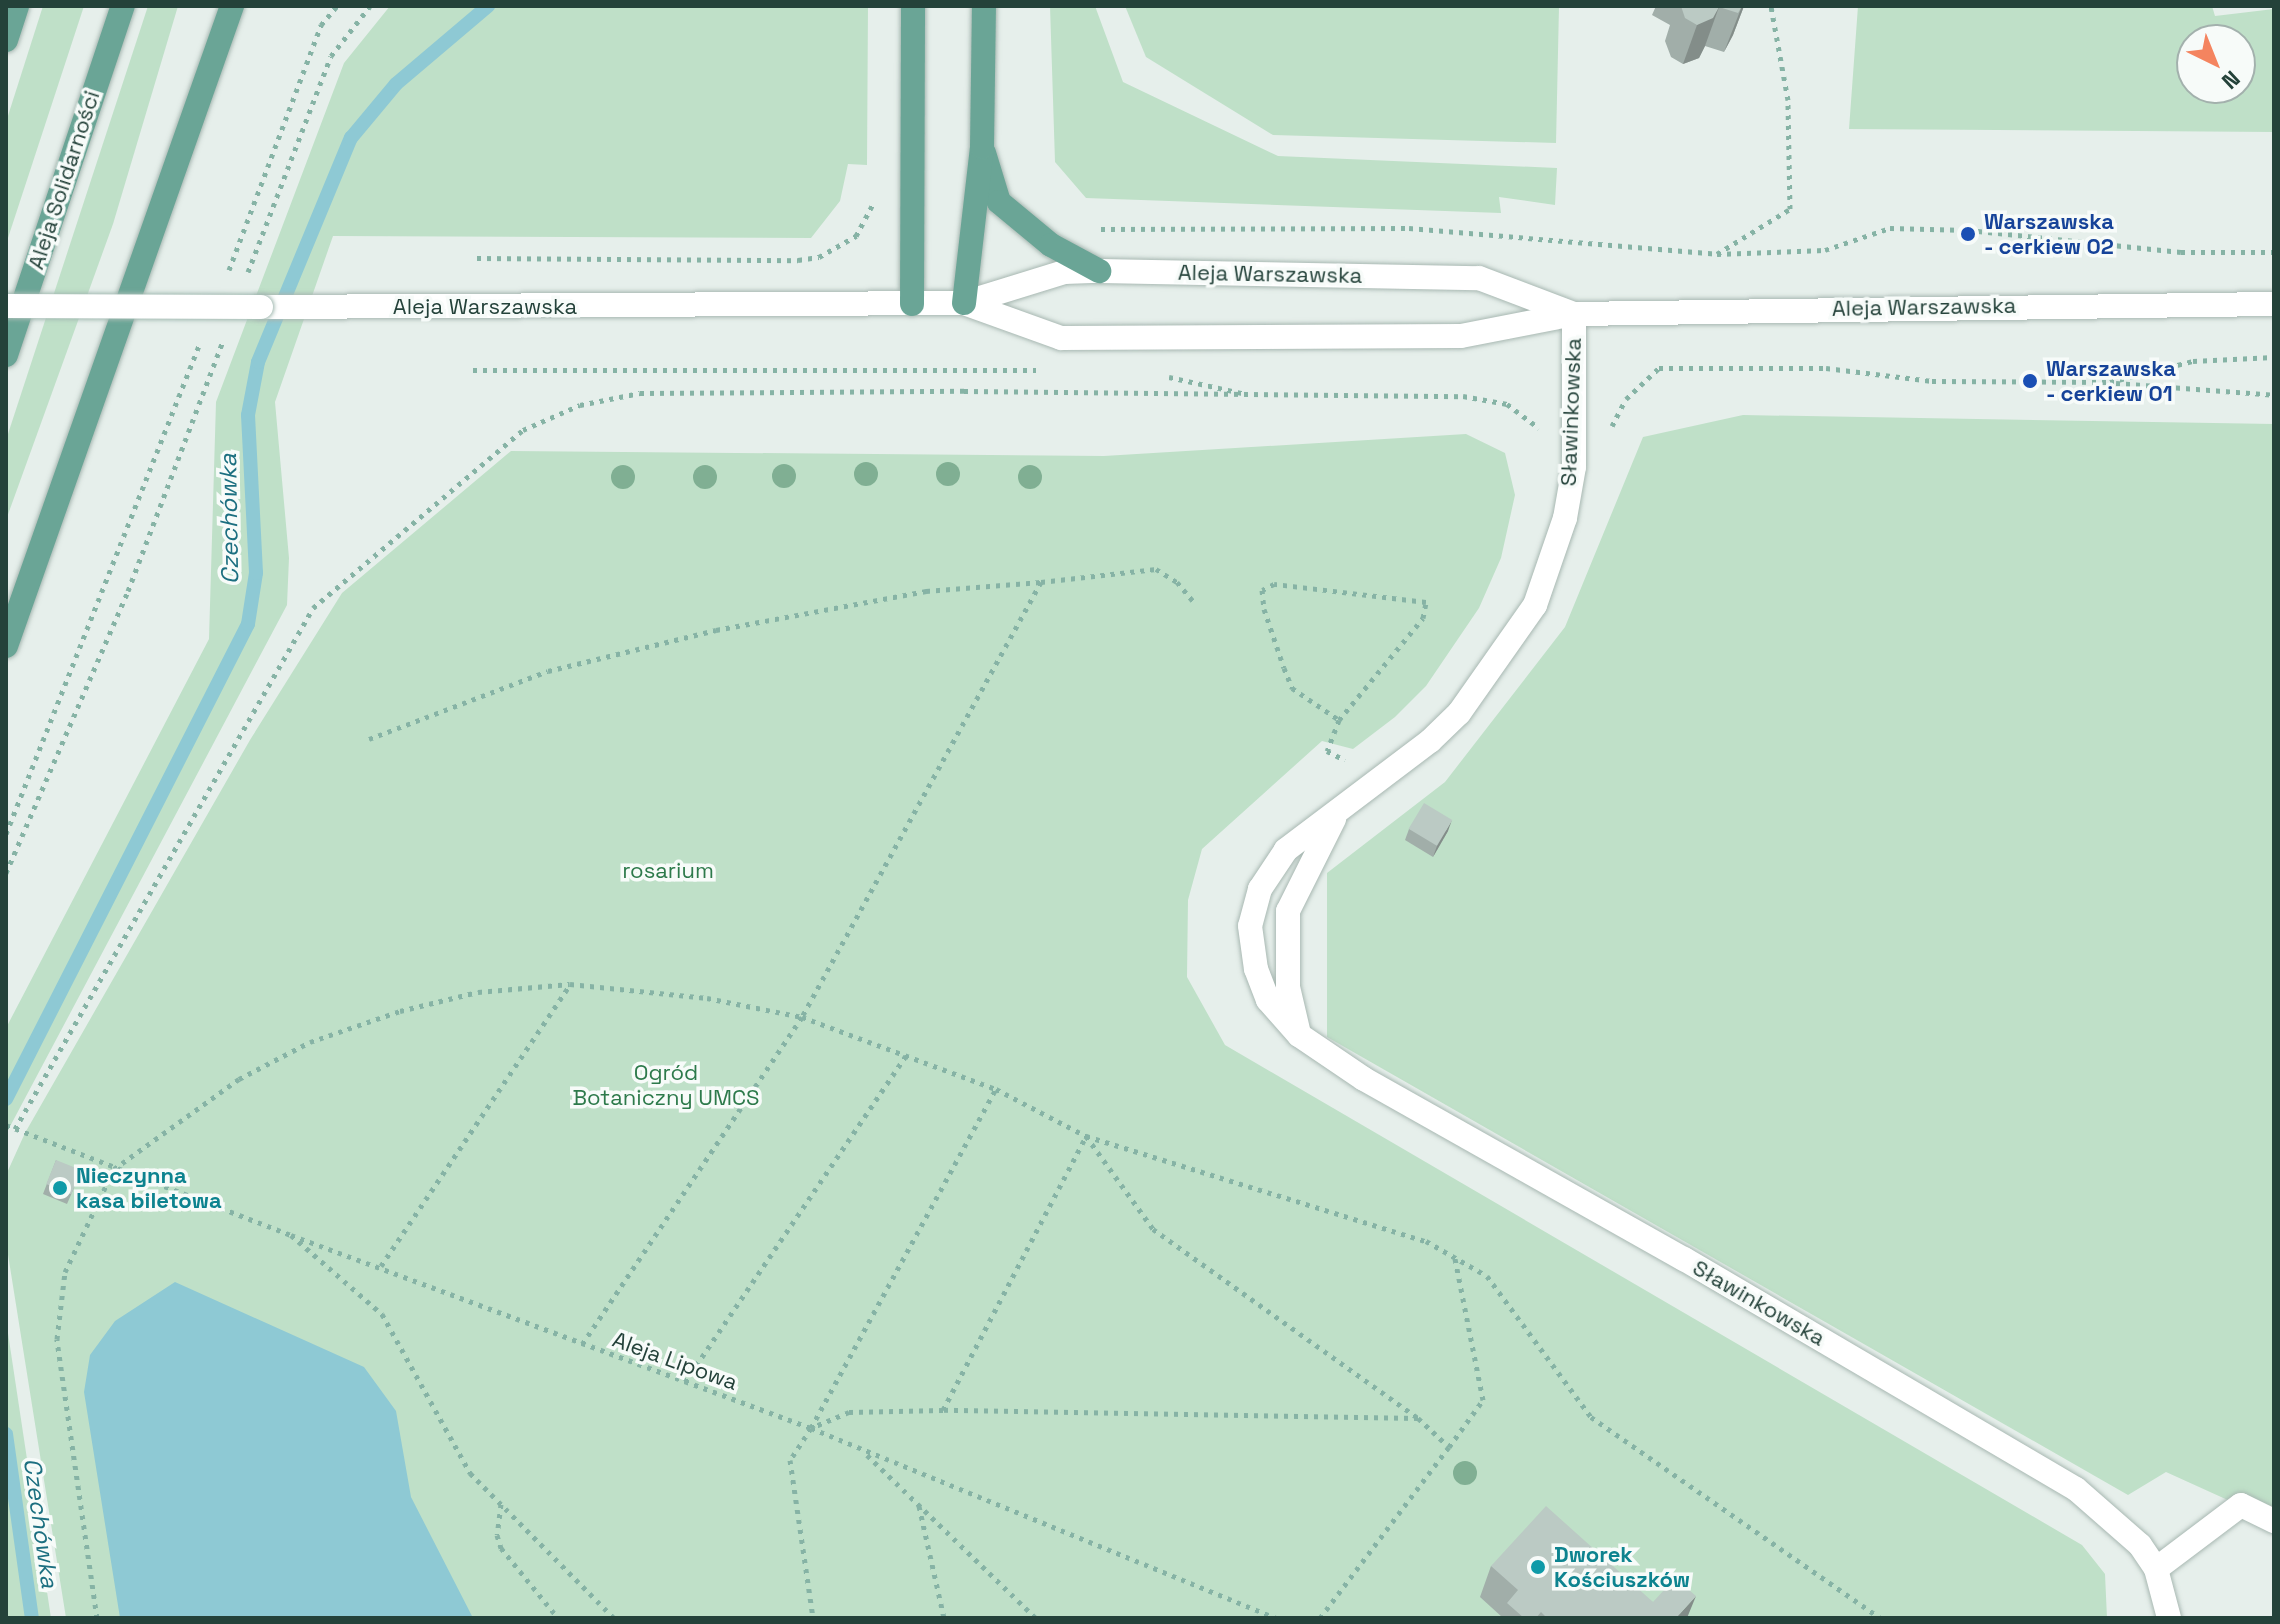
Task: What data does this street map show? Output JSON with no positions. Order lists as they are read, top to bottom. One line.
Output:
{"streets":{"main road":["Aleja Solidarności"],"street":["Aleja Warszawska","Sławinkowska"],"path":["Aleja Lipowa"]},"crossings":[["Aleja Warszawska","Sławinkowska"]],"water":["Czechówka"],"parks":["rosarium","Ogród Botaniczny UMCS"],"places":["Warszawska - cerkiew 02","Warszawska - cerkiew 01","Nieczynna kasa biletowa","Dworek Kościuszków"],"north":"bottom right"}
